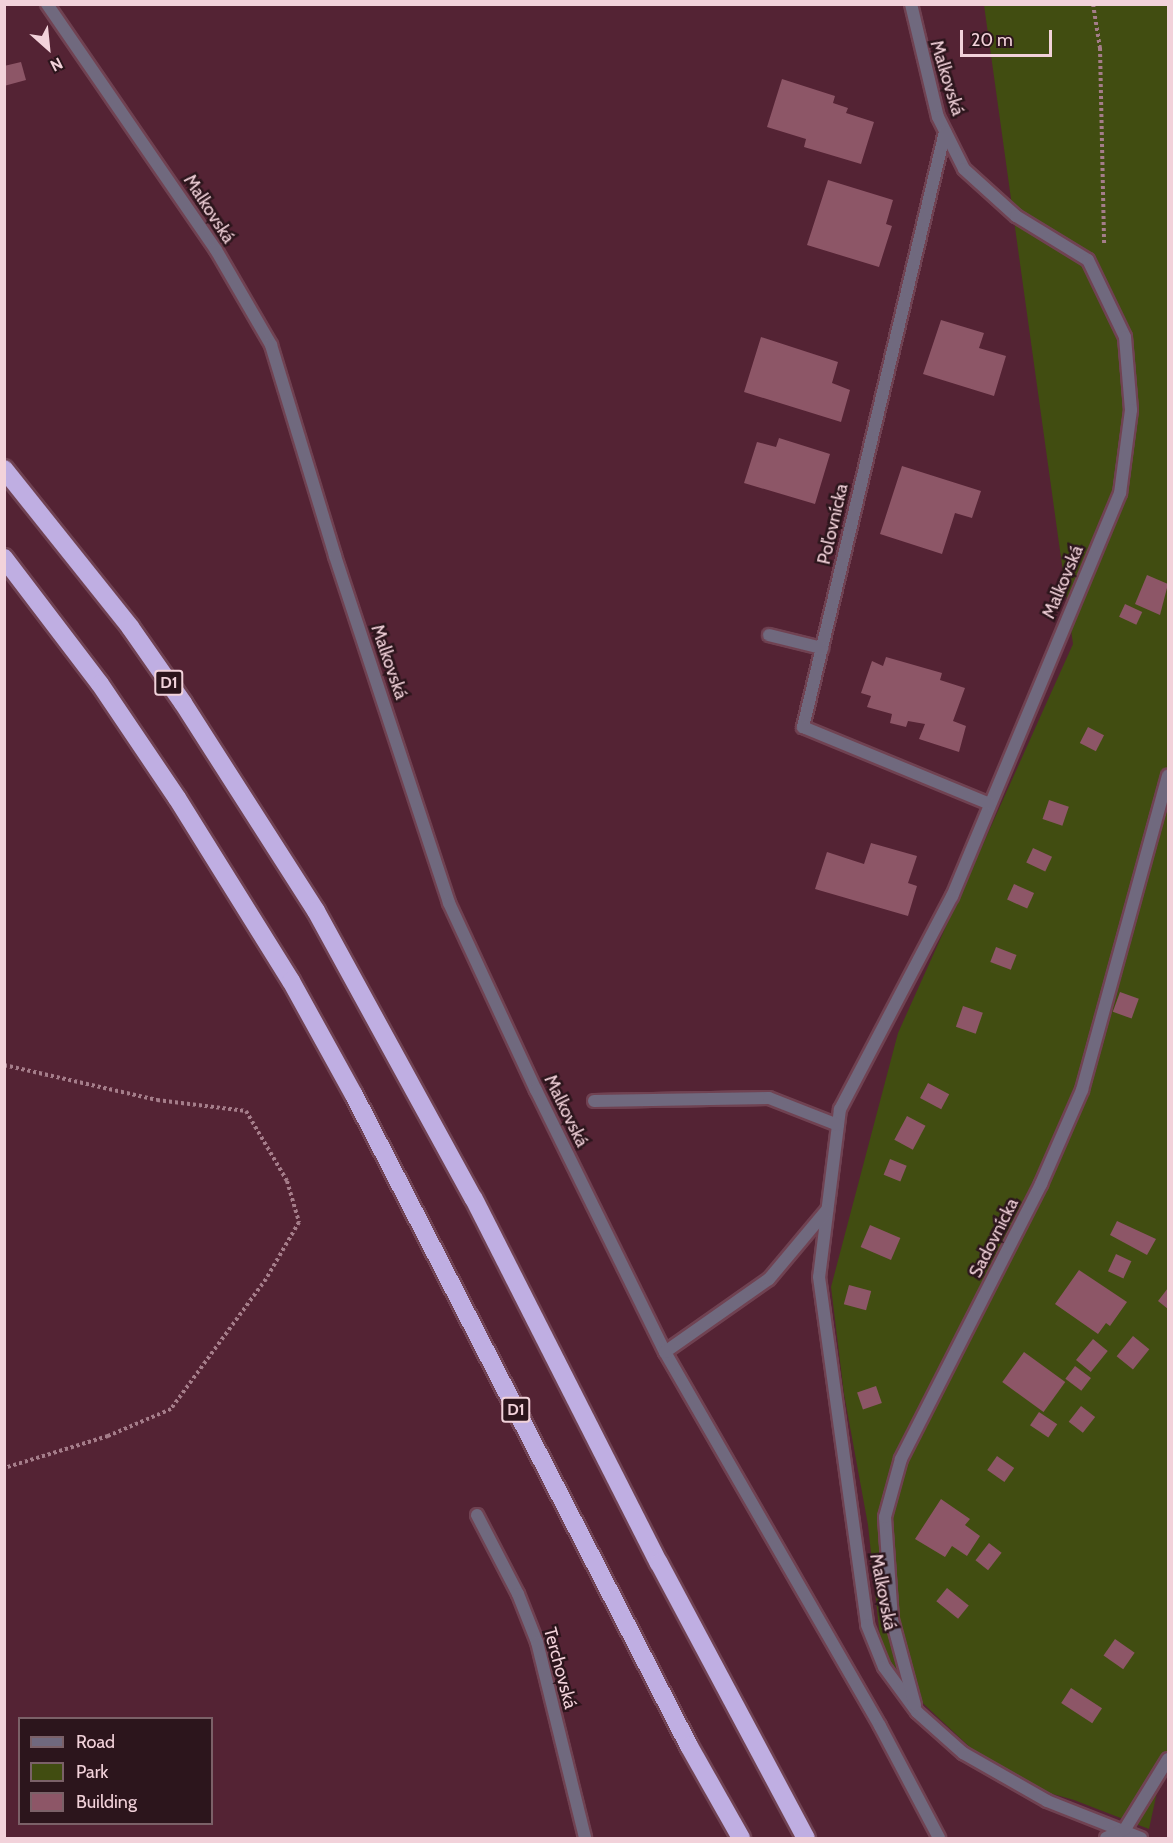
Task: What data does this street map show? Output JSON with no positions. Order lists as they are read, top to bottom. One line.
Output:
{"streets":{"highway":["D1"],"street":["Malkovská","Poľovnícka","Sadovnícka","Terchovská"]},"crossings":[["Malkovská","Poľovnícka"],["Malkovská","Sadovnícka"]],"legend":["Road","Park","Building"],"scale_bar":"20 m","north":"bottom right"}
